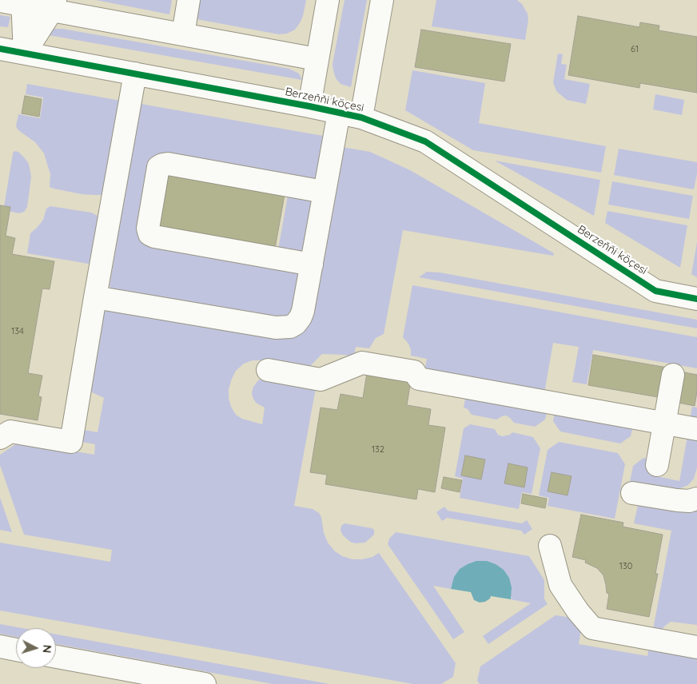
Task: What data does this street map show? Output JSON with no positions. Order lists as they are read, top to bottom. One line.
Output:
{"streets":{"street":["Berzeňňi köçesi"]},"house_numbers":["61","134","132","130"],"north":"right"}
